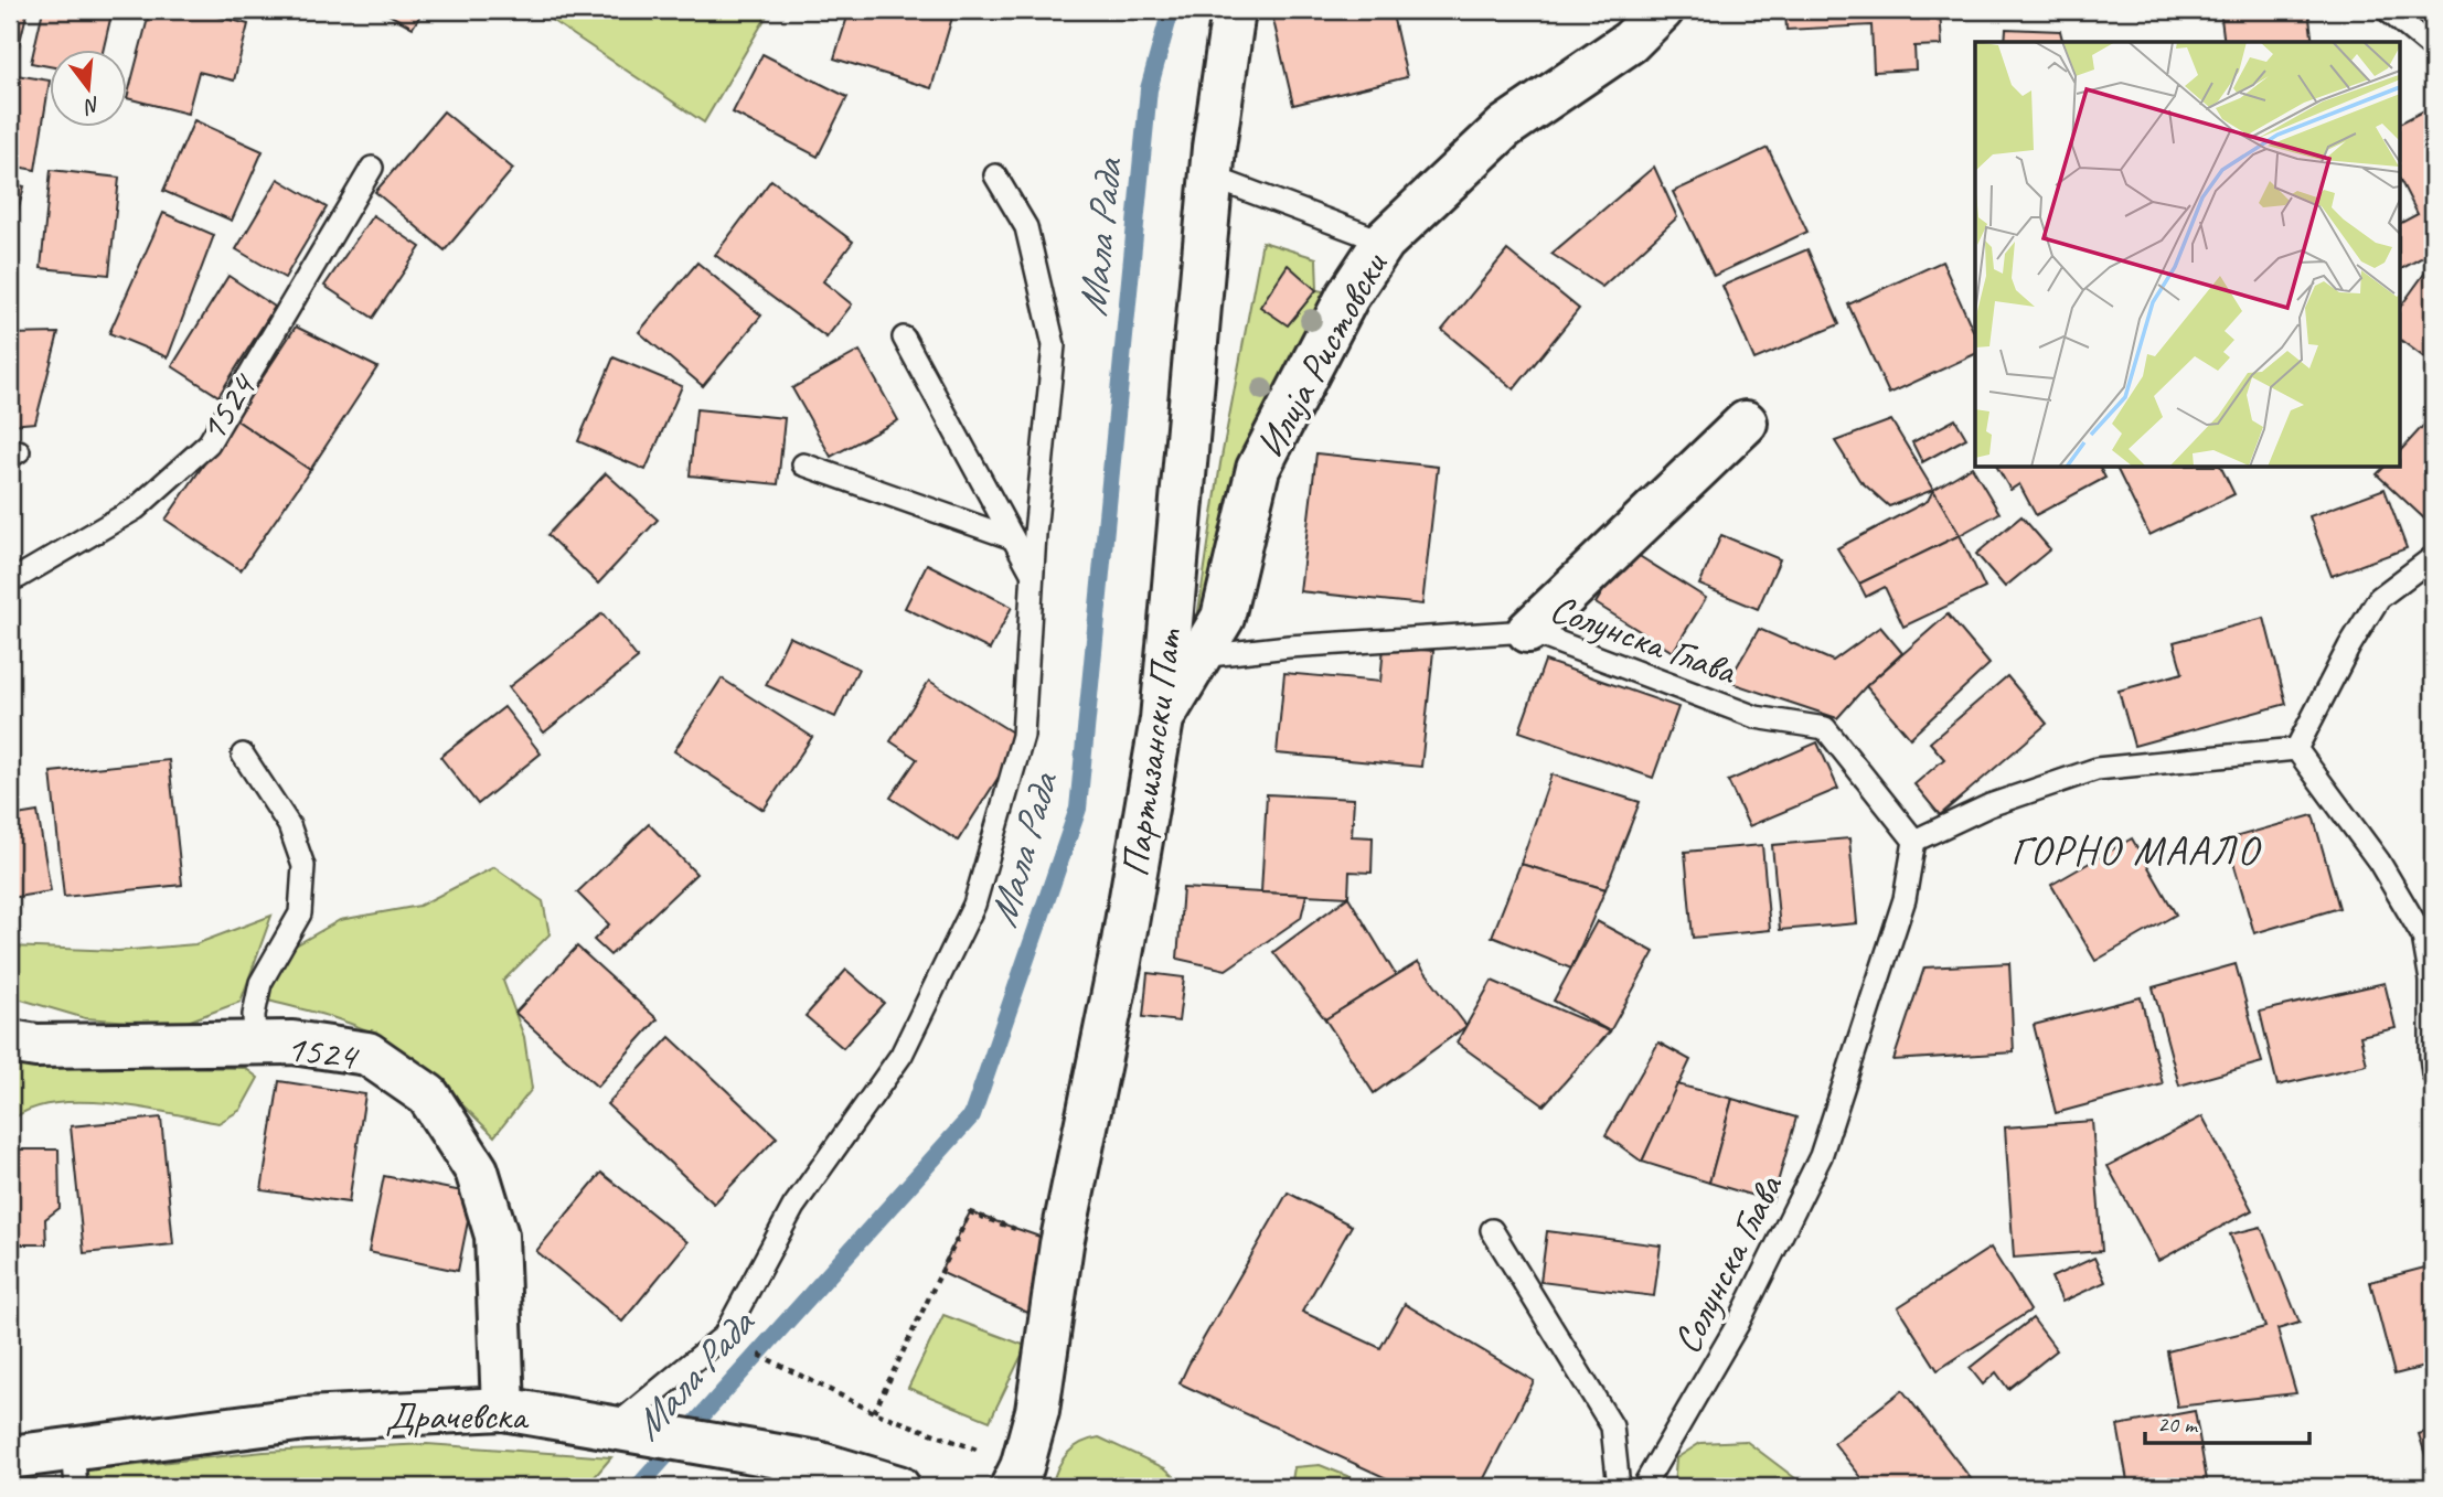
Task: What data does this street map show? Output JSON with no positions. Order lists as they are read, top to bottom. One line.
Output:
{"streets":{"street":["Илија Ристовски","1524","Партизански Пат","Драчевска"],"lane":["Солунска Глава"]},"crossings":[["Илија Ристовски","Солунска Глава"],["Илија Ристовски","Партизански Пат"],["1524","Драчевска"]],"districts":["ГОРНО МААЛО"],"water":["Мала Рада"],"scale_bar":"20 m","north":"bottom"}
